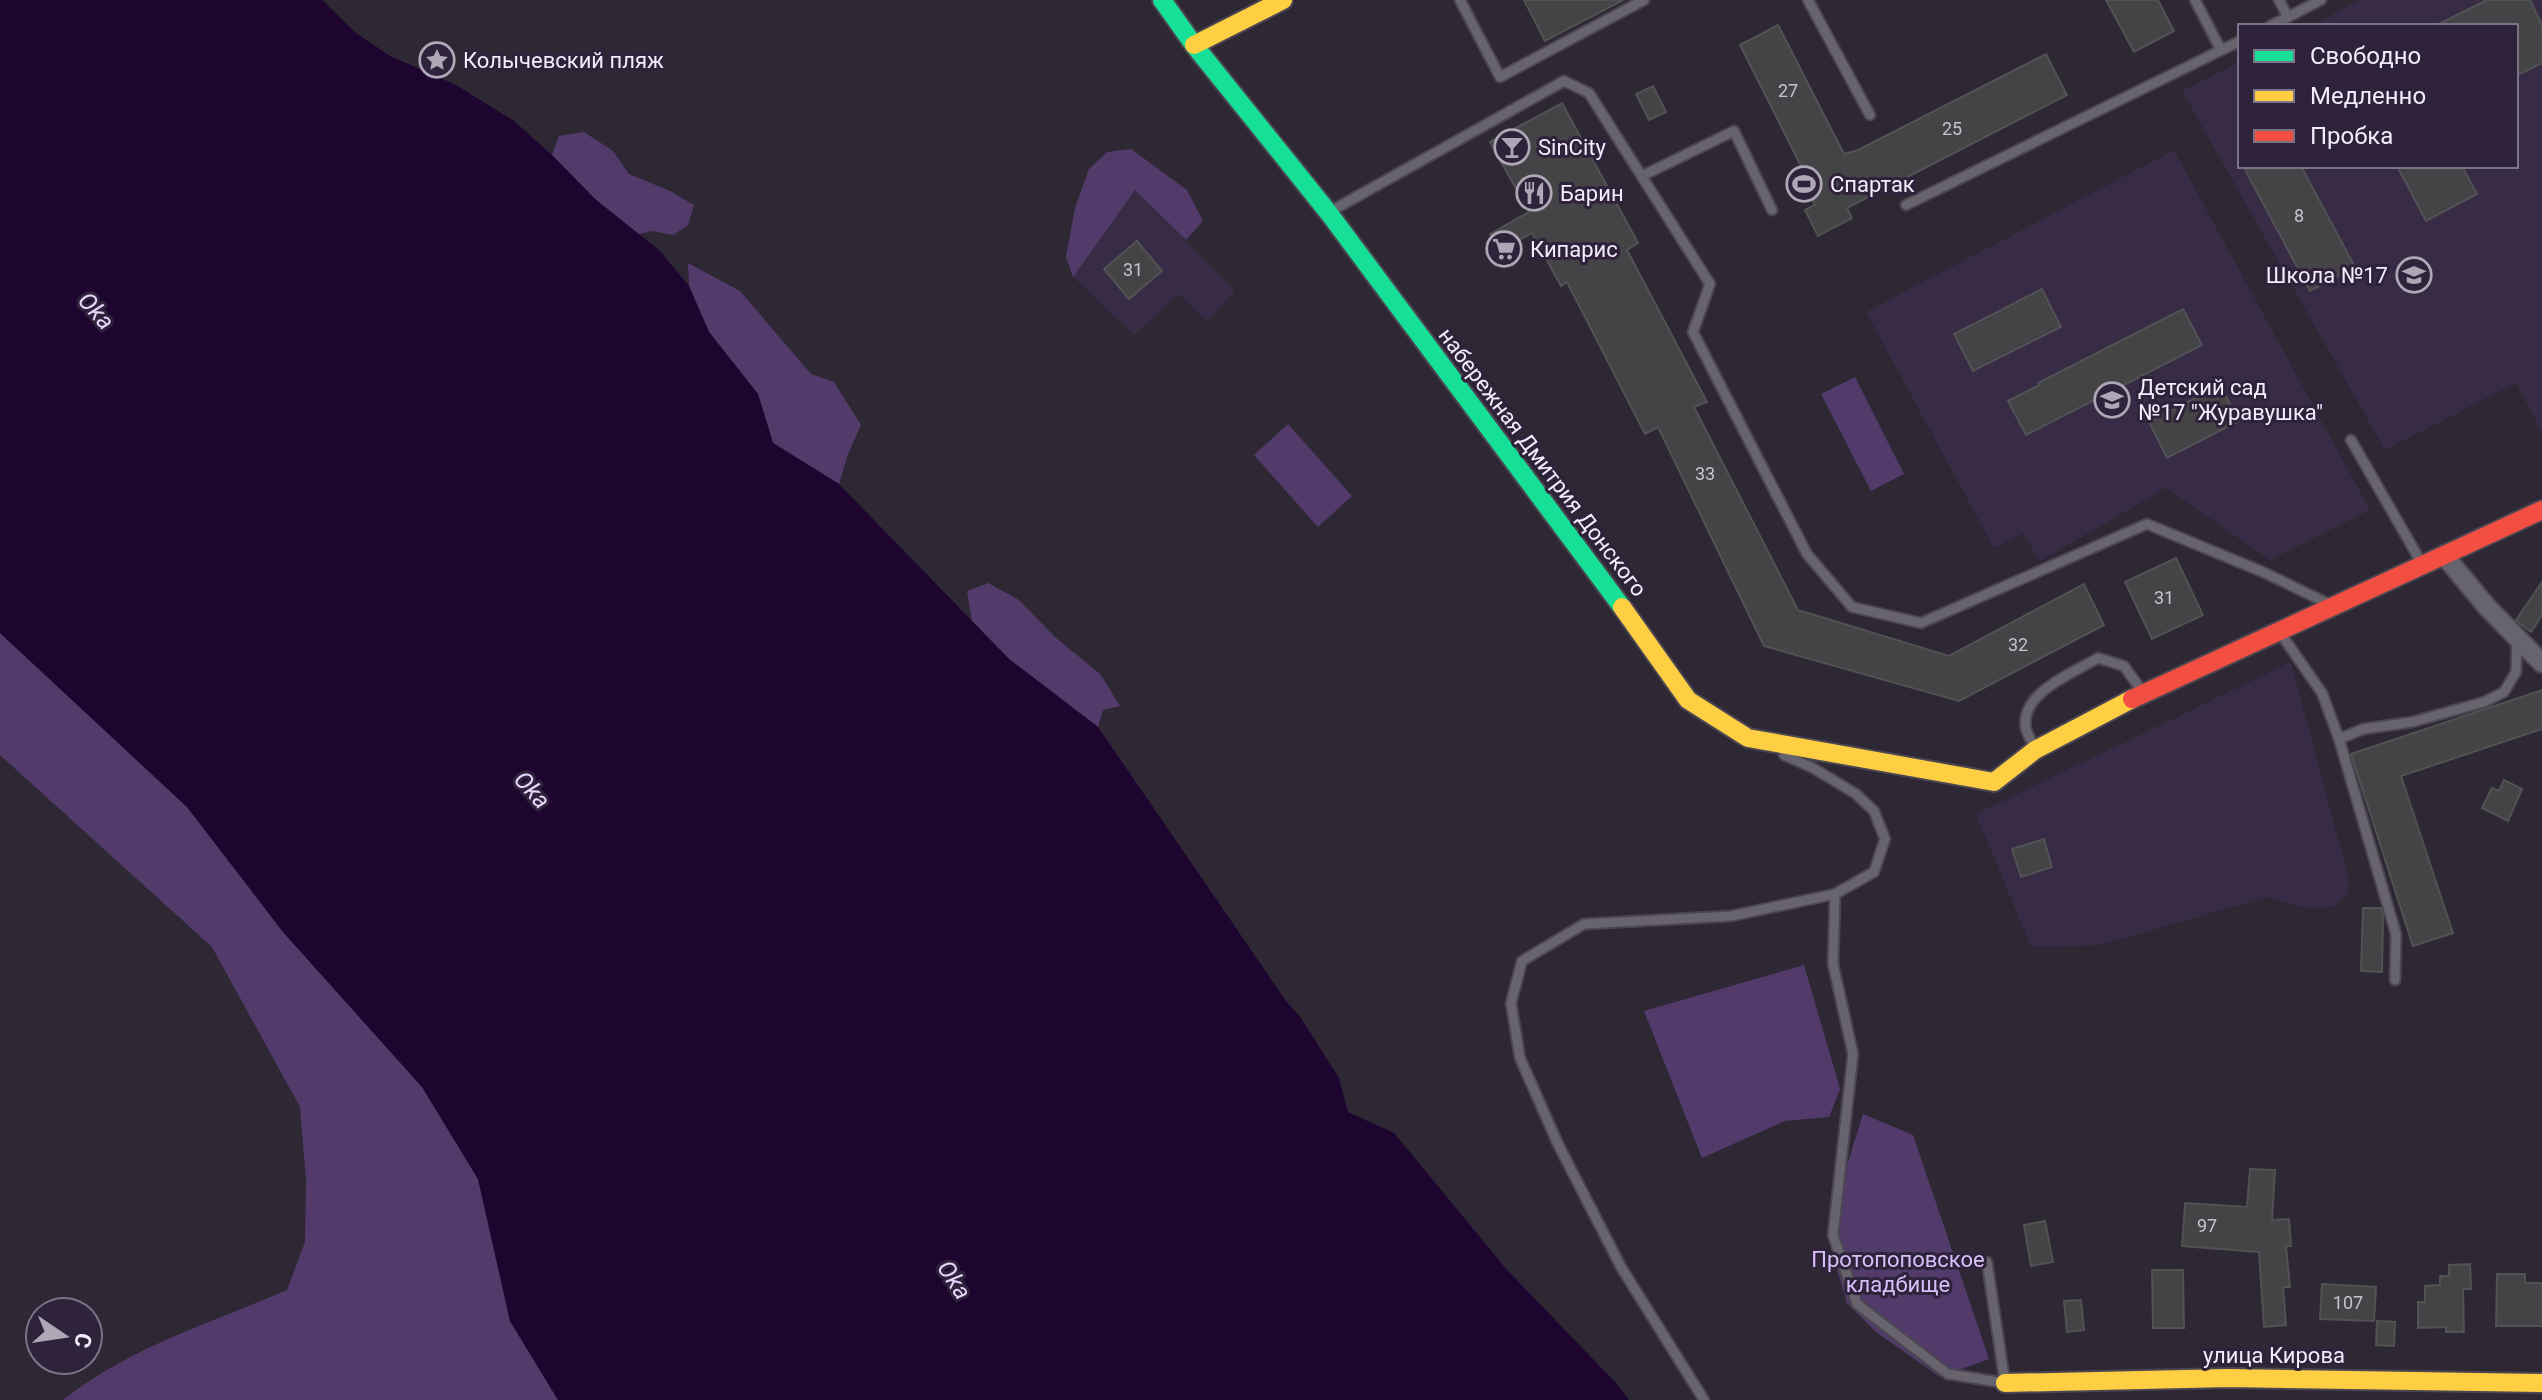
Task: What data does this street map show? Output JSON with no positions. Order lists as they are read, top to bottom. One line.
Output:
{"streets":{"street":["набережная Дмитрия Донского","улица Кирова"]},"water":["Oka"],"parks":["Протопоповское кладбище"],"places":{"place":["Колычевский пляж"],"bar":["SinCity"],"sports":["Спартак"],"restaurant":["Барин"],"supermarket":["Кипарис"],"school or university":["Школа №17","Детский сад №17 \"Журавушка\""]},"house_numbers":["27","25","8","31","33","31","32","97","107"],"legend":["Свободно","Медленно","Пробка"],"north":"right"}
